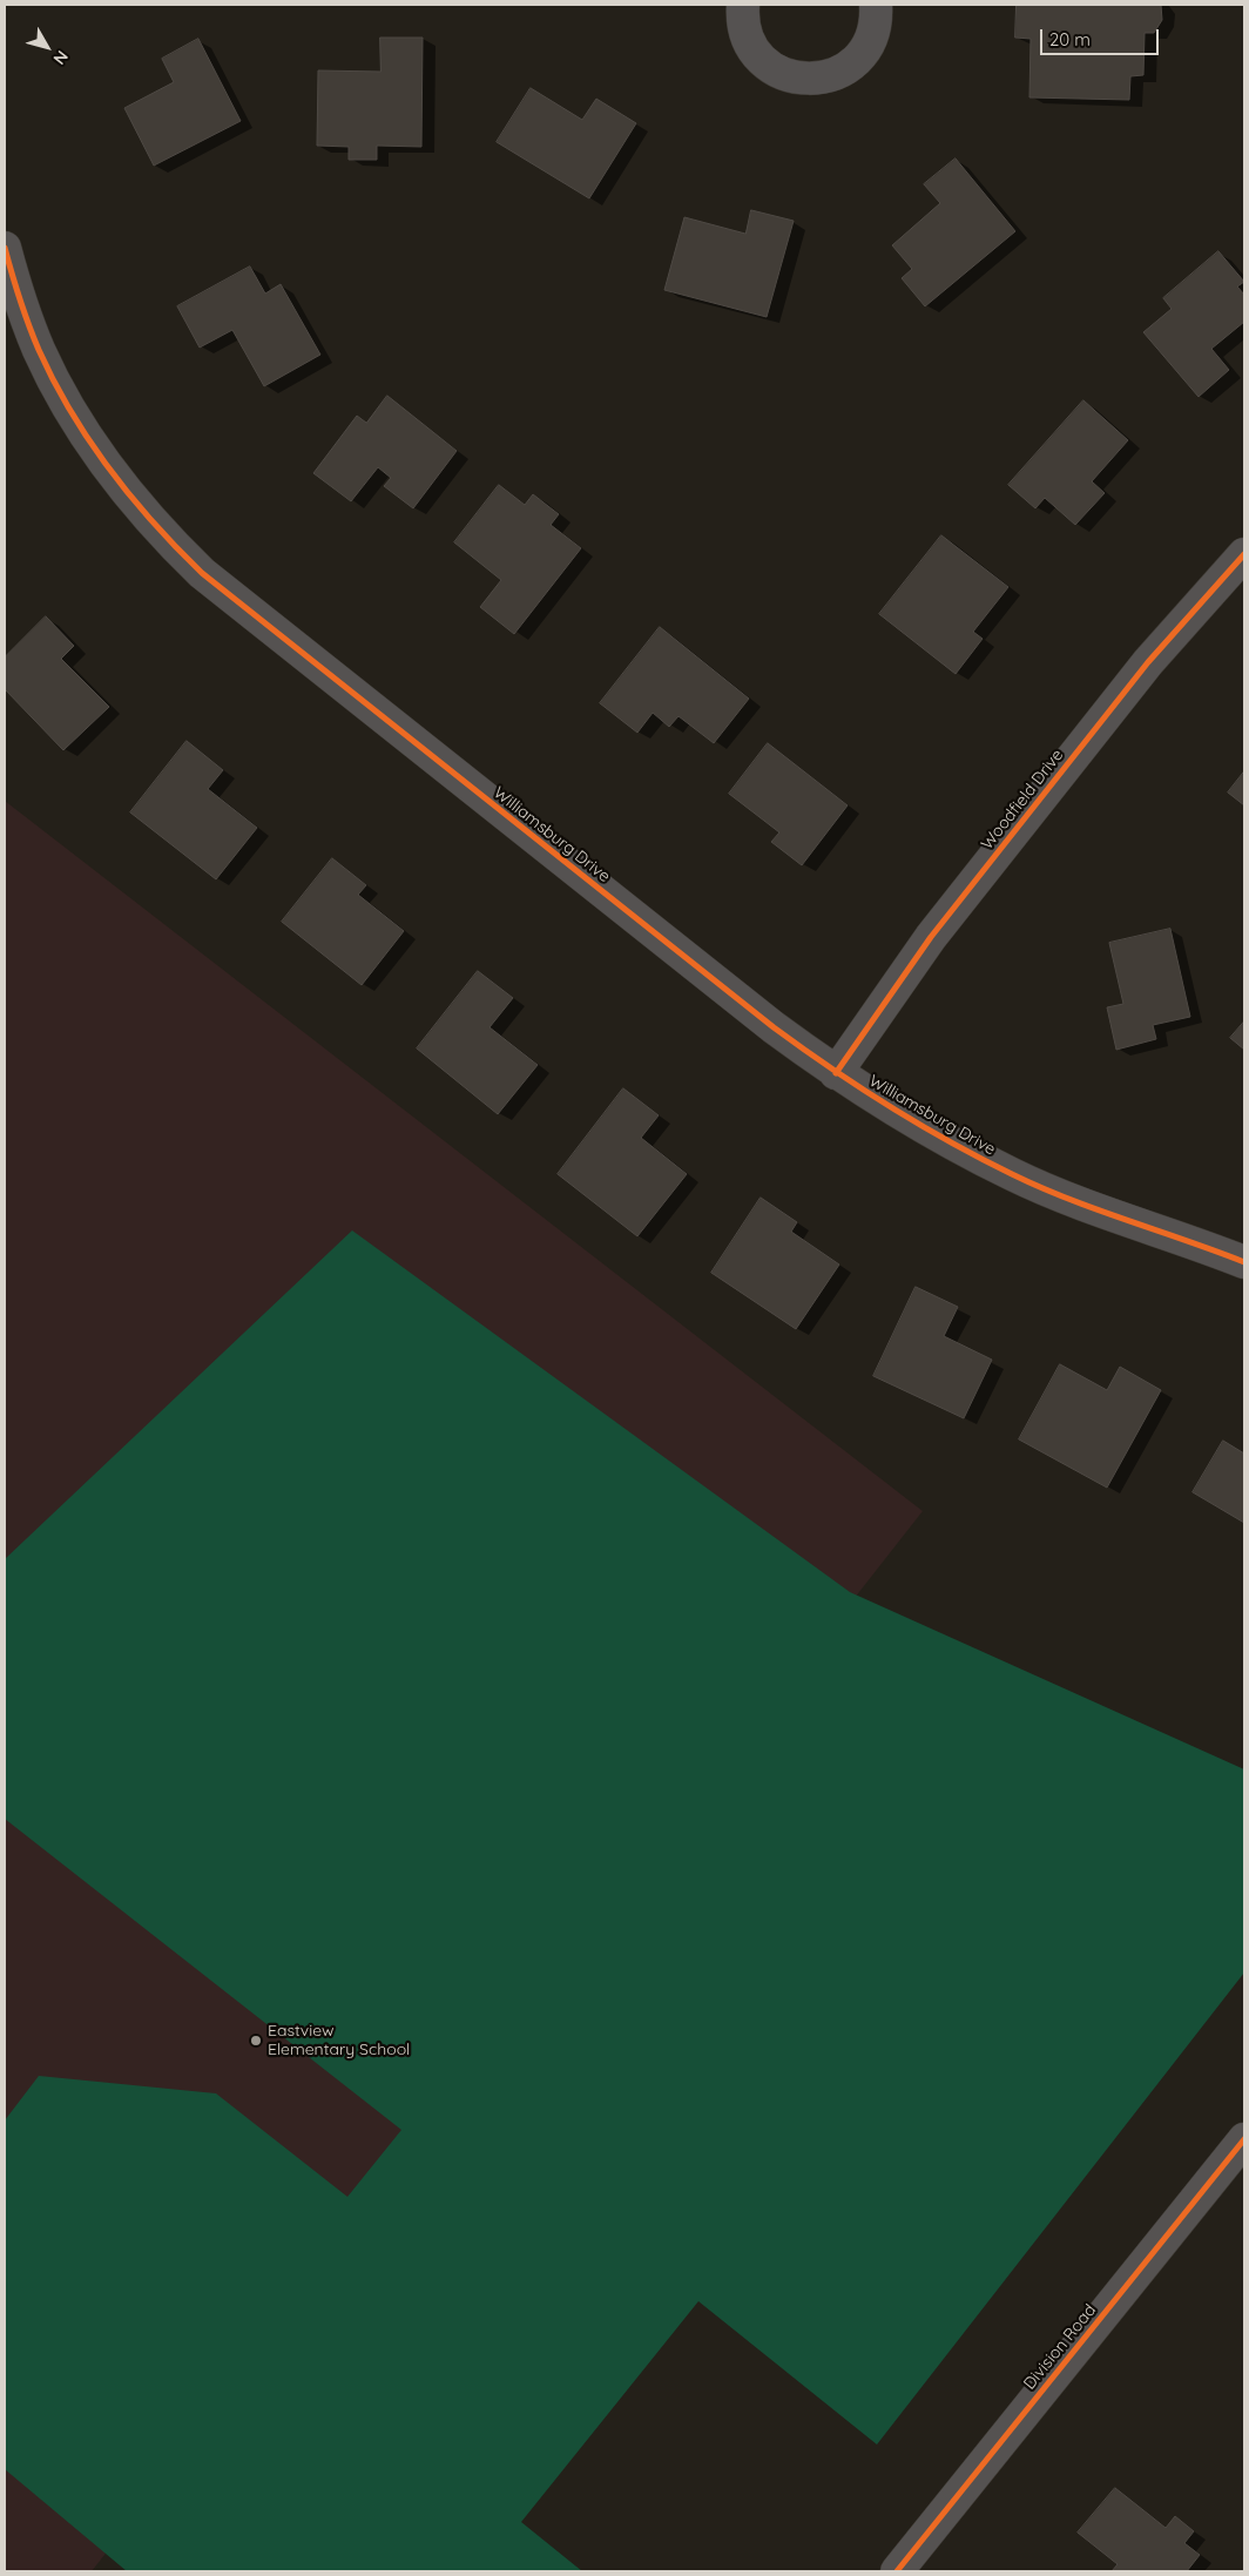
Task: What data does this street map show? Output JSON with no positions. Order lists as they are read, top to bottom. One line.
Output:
{"streets":{"street":["Woodfield Drive","Williamsburg Drive","Division Road"]},"crossings":[["Woodfield Drive","Williamsburg Drive"]],"places":["Eastview Elementary School"],"scale_bar":"20 m","north":"bottom right"}
